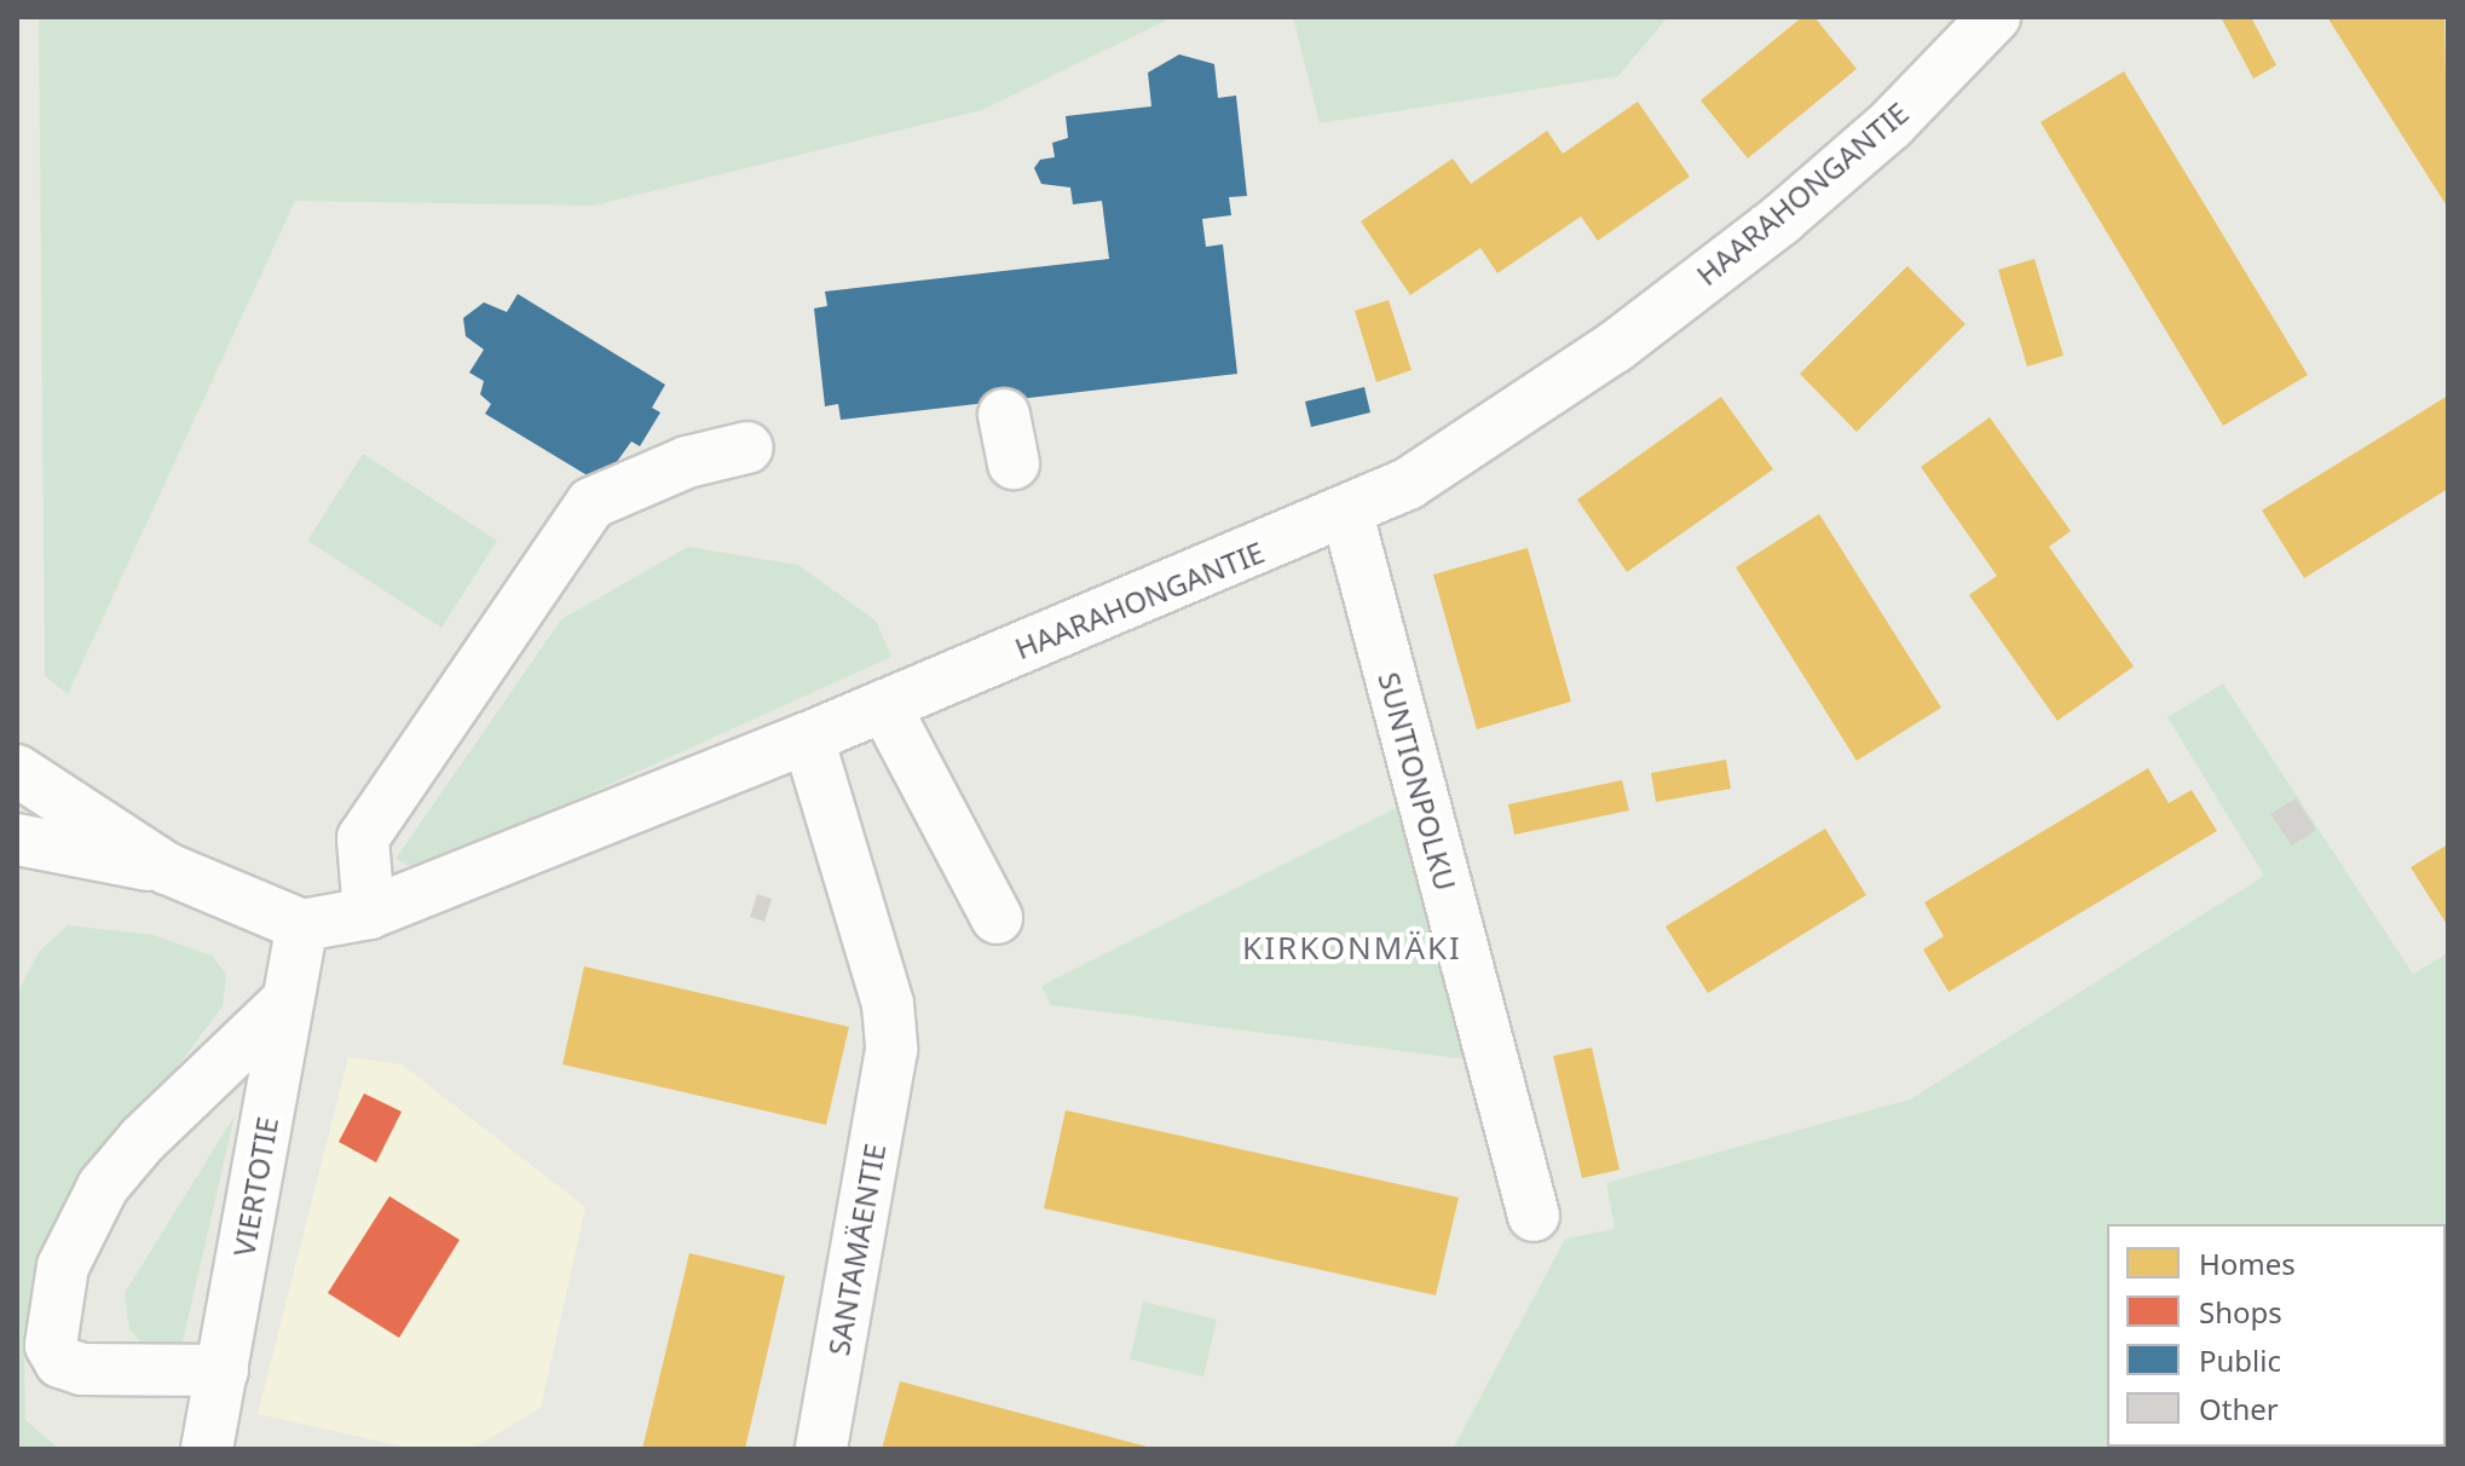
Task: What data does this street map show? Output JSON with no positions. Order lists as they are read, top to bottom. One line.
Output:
{"streets":{"street":["HAARAHONGANTIE","SUNTIONPOLKU","VIERTOTIE","SANTAMÄENTIE"]},"crossings":[["HAARAHONGANTIE","SUNTIONPOLKU"],["HAARAHONGANTIE","VIERTOTIE"],["HAARAHONGANTIE","SANTAMÄENTIE"]],"districts":["KIRKONMÄKI"],"legend":["Homes","Shops","Public","Other"]}
